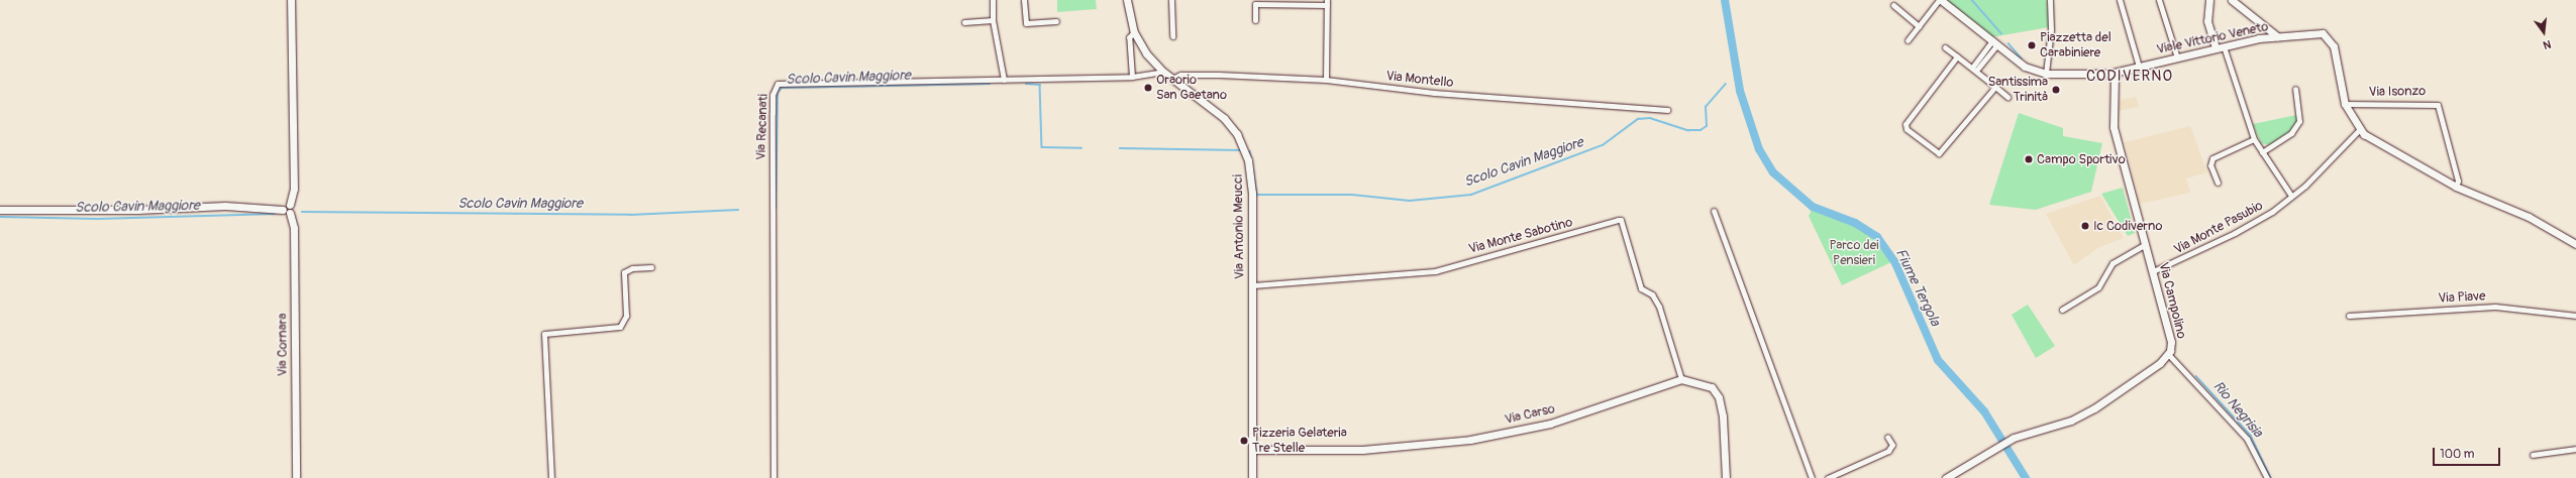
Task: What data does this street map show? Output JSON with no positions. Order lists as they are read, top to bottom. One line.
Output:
{"streets":{"street":["Viale Vittorio Veneto","Via Montello","Via Isonzo","Via Recanati","Via Antonio Meucci","Via Monte Pasubio","Via Monte Sabotino","Via Piave","Via Campolino","Via Cornara","Via Carso"]},"crossings":[["Viale Vittorio Veneto","Via Isonzo"],["Viale Vittorio Veneto","Via Campolino"],["Via Montello","Via Antonio Meucci"],["Via Recanati","Via Antonio Meucci"],["Via Antonio Meucci","Via Monte Sabotino"],["Via Antonio Meucci","Via Carso"],["Via Monte Pasubio","Via Campolino"],["Via Monte Sabotino","Via Carso"]],"districts":["CODIVERNO"],"water":["Scolo Cavin Maggiore","Fiume Tergola","Rio Negrisia"],"parks":["Parco dei Pensieri"],"places":["Piazzetta del Carabiniere","Oraorio San Gaetano","Santissima Trinità","Campo Sportivo","Ic Codiverno","Pizzeria Gelateria Tre Stelle"],"scale_bar":"100 m","north":"bottom"}
